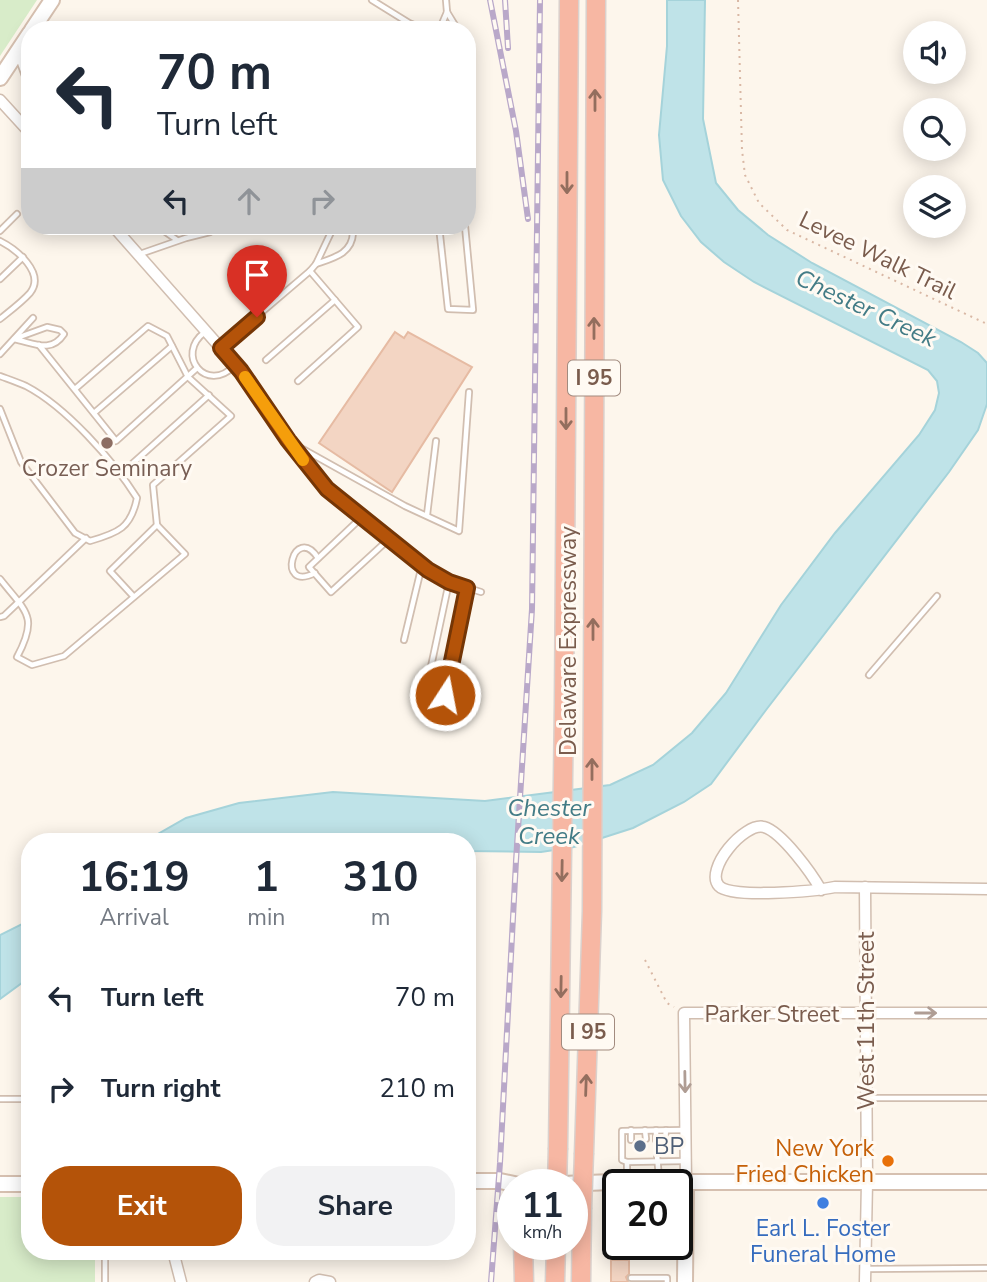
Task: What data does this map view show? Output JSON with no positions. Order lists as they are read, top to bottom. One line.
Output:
{"streets":{"highway":["I 95","Delaware Expressway"],"street":["Parker Street","West 11th Street"],"path":["Levee Walk Trail"]},"crossings":[["Parker Street","West 11th Street"]],"one_way":["Parker Street"],"water":["Chester Creek"],"places":["Crozer Seminary","BP","New York Fried Chicken","Earl L. Foster Funeral Home"],"page":{"turn":["70 m","Turn left"],"eta":["16:19","Arrival","1","min","310","m"],"list":[{"name":"Turn left","value":"70 m"},{"name":"Turn right","value":"210 m"}],"buttons":["Exit","Share"],"speed":"11 km/h","limit":"20"}}
